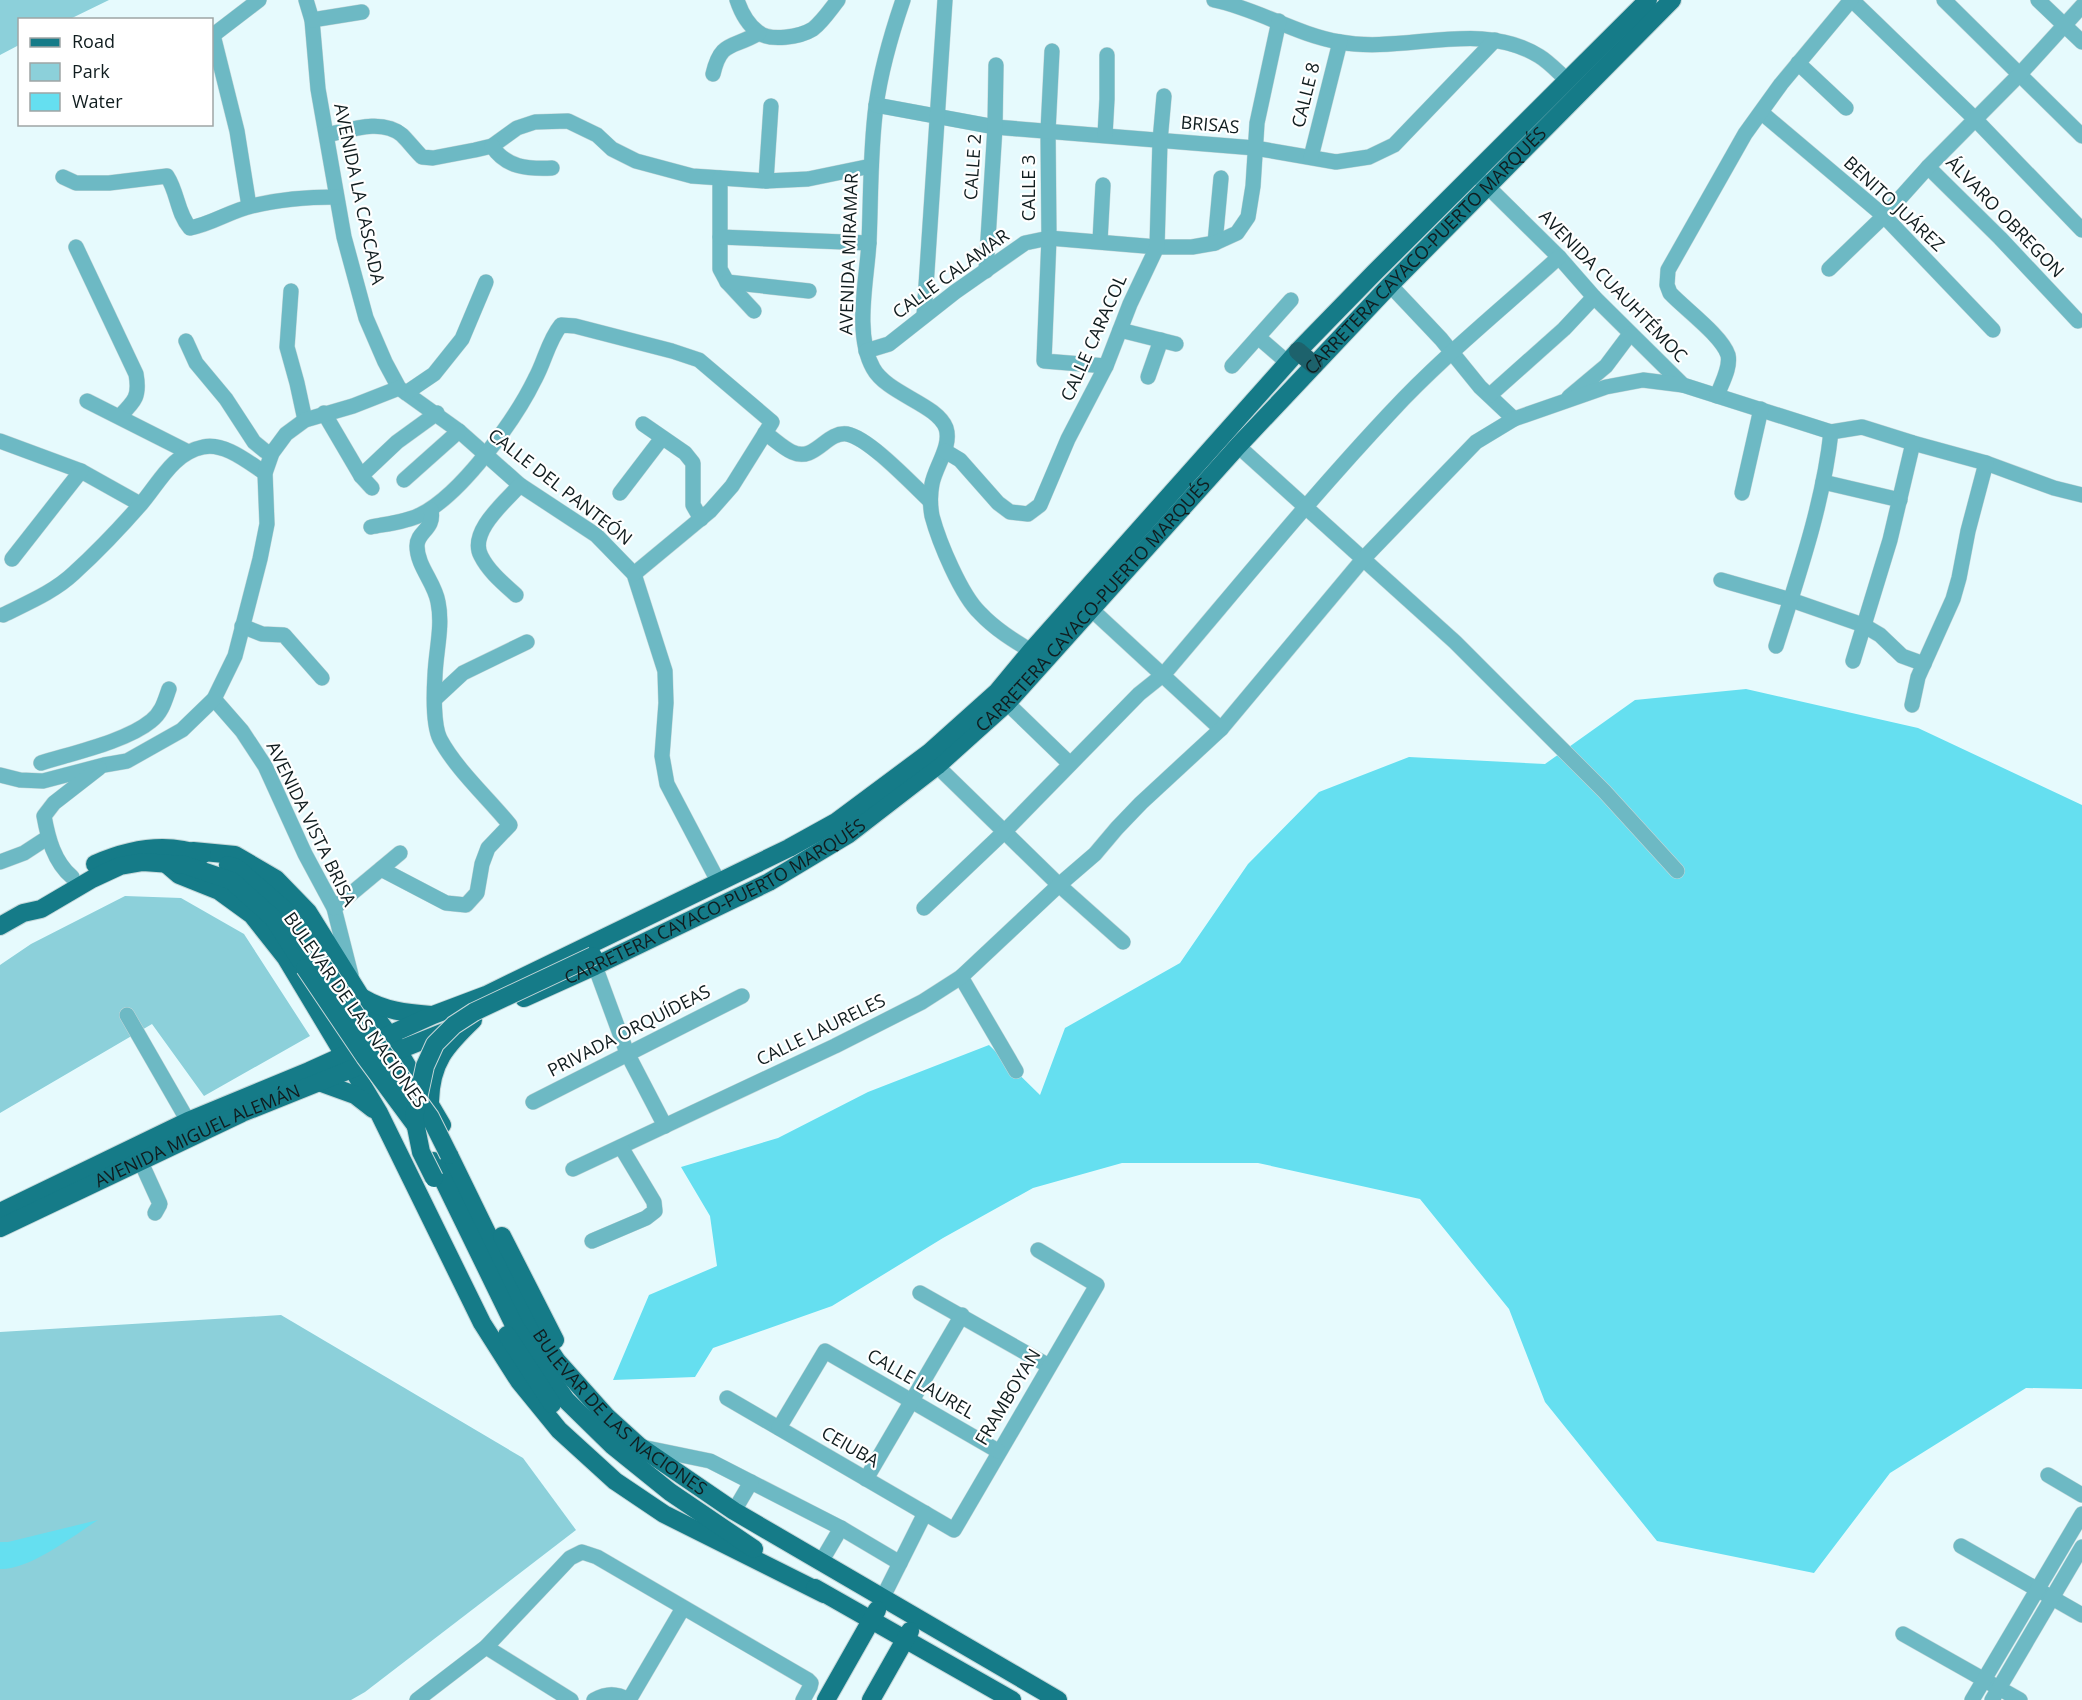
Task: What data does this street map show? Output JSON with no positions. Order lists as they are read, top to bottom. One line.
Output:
{"streets":{"main road":["CARRETERA CAYACO-PUERTO MARQUÉS","BULEVAR DE LAS NACIONES","AVENIDA MIGUEL ALEMÁN"],"street":["CALLE 8","BRISAS","CALLE 2","CALLE 3","AVENIDA LA CASCADA","BENITO JUÁREZ","ÁLVARO OBREGON","AVENIDA MIRAMAR","CALLE CALAMAR","AVENIDA CUAUHTÉMOC","CALLE CARACOL","CALLE DEL PANTEÓN","AVENIDA VISTA BRISA","CALLE LAURELES","PRIVADA ORQUÍDEAS","CALLE LAUREL","FRAMBOYAN","CEIUBA"]},"crossings":[["CALLE 8","BRISAS"],["BRISAS","CALLE 2"],["BRISAS","CALLE 3"],["BRISAS","AVENIDA MIRAMAR"],["BRISAS","CALLE CALAMAR"],["BRISAS","CALLE CARACOL"],["CALLE 2","CALLE CALAMAR"],["CALLE 3","CALLE CALAMAR"],["CALLE 3","CALLE CARACOL"],["AVENIDA LA CASCADA","CALLE DEL PANTEÓN"],["CARRETERA CAYACO-PUERTO MARQUÉS","AVENIDA MIRAMAR"],["CARRETERA CAYACO-PUERTO MARQUÉS","AVENIDA CUAUHTÉMOC"],["CARRETERA CAYACO-PUERTO MARQUÉS","CALLE DEL PANTEÓN"],["CARRETERA CAYACO-PUERTO MARQUÉS","AVENIDA MIGUEL ALEMÁN"],["AVENIDA MIRAMAR","CALLE CALAMAR"],["AVENIDA MIRAMAR","CALLE CARACOL"],["CALLE CALAMAR","CALLE CARACOL"],["AVENIDA CUAUHTÉMOC","CALLE LAURELES"],["CALLE LAUREL","FRAMBOYAN"],["CALLE LAUREL","CEIUBA"],["FRAMBOYAN","CEIUBA"]],"legend":["Road","Park","Water"]}
